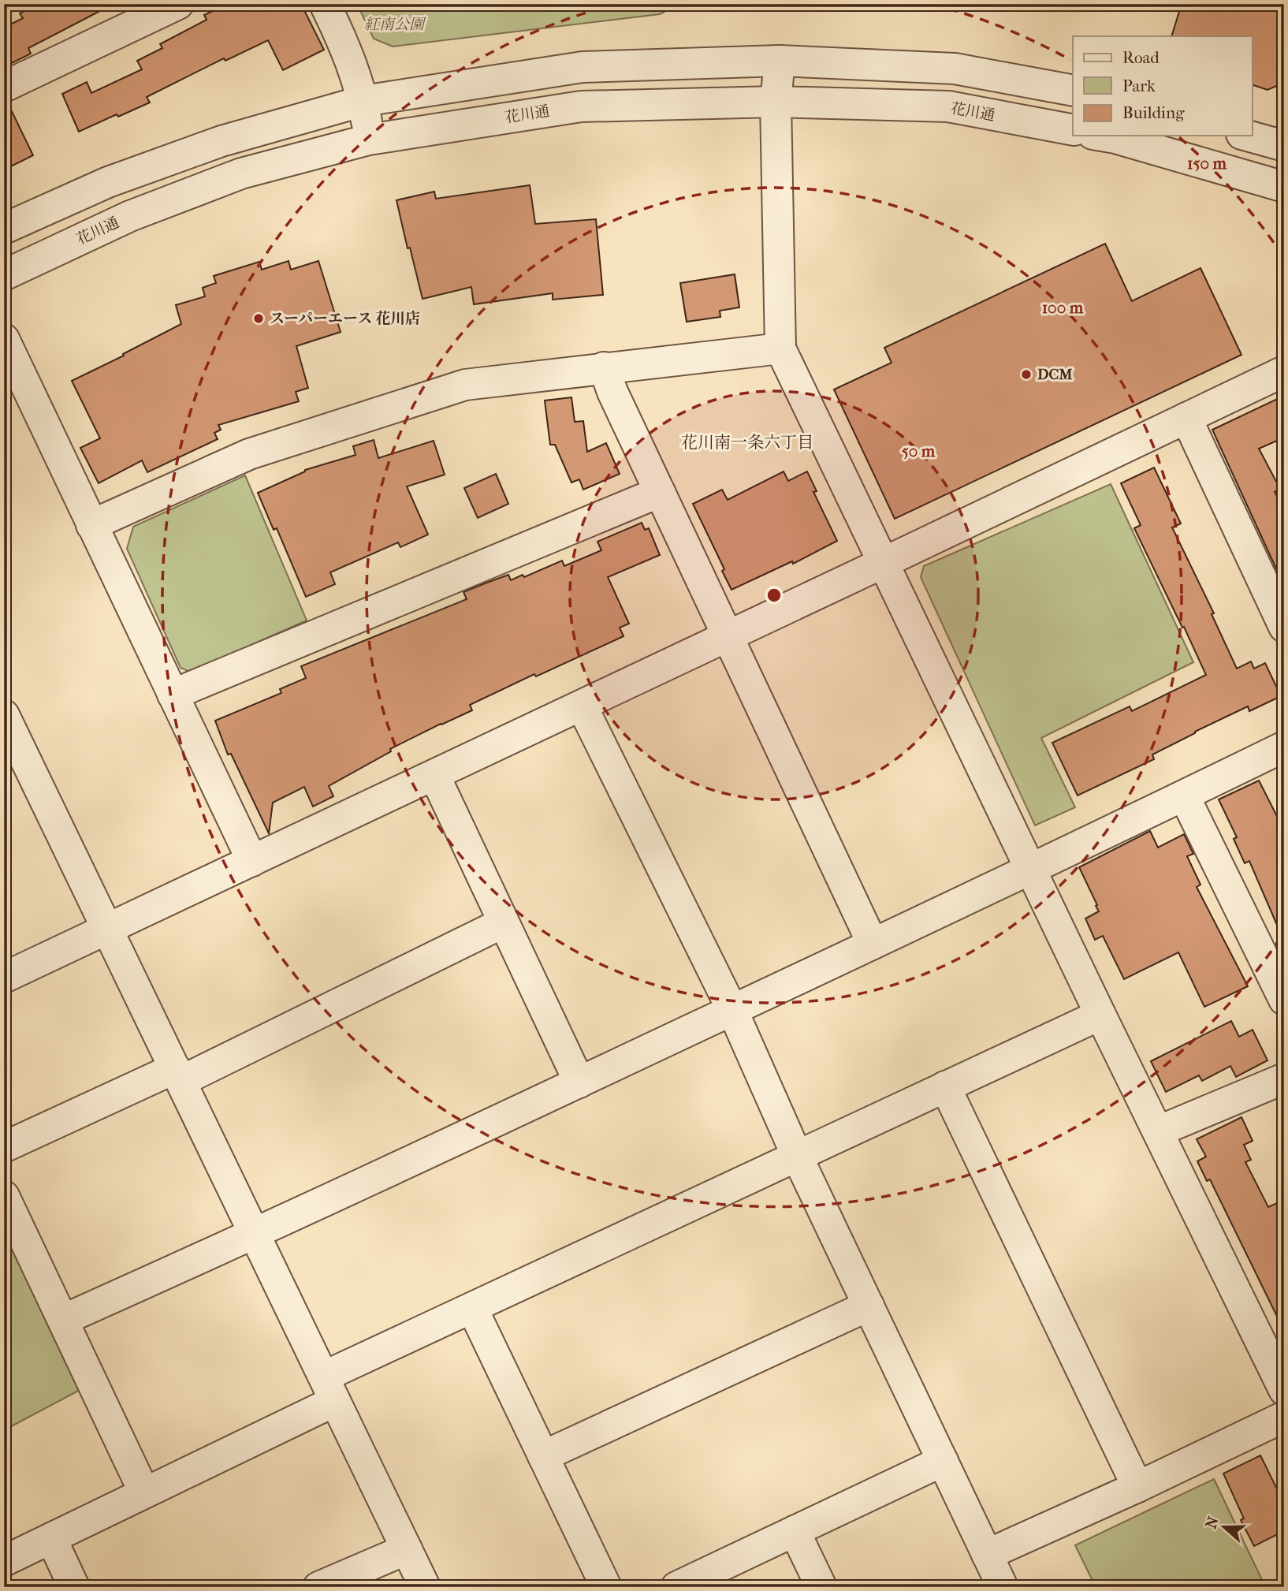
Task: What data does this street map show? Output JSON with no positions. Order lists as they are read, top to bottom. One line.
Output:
{"streets":{"street":["花川通"]},"districts":["花川南一条六丁目"],"parks":["紅南公園"],"places":["スーパーエース 花川店","DCM"],"legend":["Road","Park","Building"],"north":"left","rings":["150 m","100 m","50 m"]}
